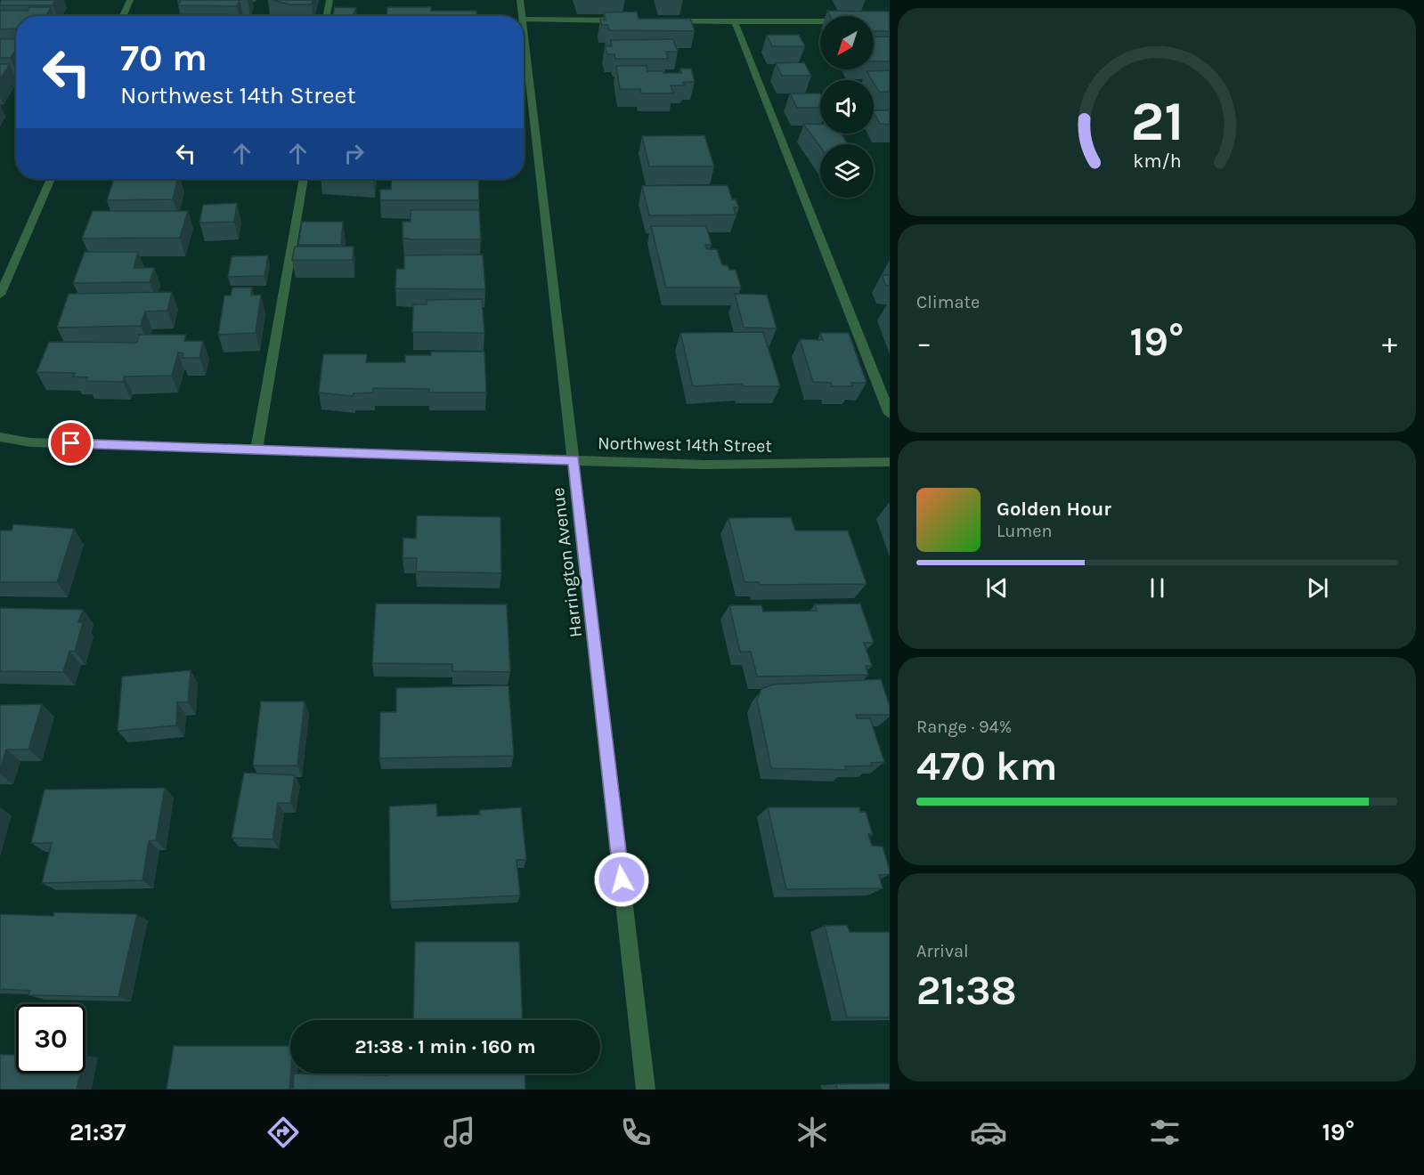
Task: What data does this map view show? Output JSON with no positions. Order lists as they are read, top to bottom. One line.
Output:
{"streets":{"street":["Northwest 14th Street","Harrington Avenue"]},"crossings":[["Northwest 14th Street","Harrington Avenue"]],"north":"bottom left","page":{"turn":["70 m","Northwest 14th Street"],"tile":["Climate",["Range · 94%","470 km"],["Arrival","21:38"]],"heat":["−","19°","+"],"song":["Golden Hour","Lumen"],"limit":"30","trip":"21:38 · 1 min · 160 m","tabs":["21:37","19°"],"gauge":["21","km/h"]}}
